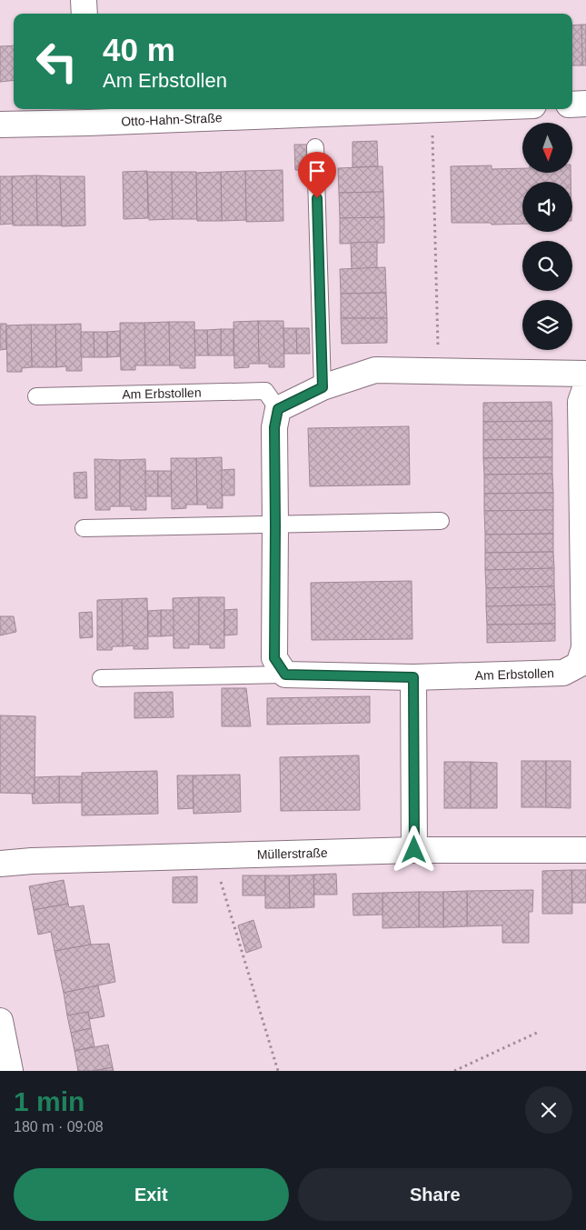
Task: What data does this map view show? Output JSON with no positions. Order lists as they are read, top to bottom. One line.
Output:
{"streets":{"street":["Otto-Hahn-Straße","Am Erbstollen","Müllerstraße"]},"north":"bottom","page":{"turn":["40 m","Am Erbstollen"],"heading":["1 min","180 m · 09:08"],"buttons":["Exit","Share"]}}
